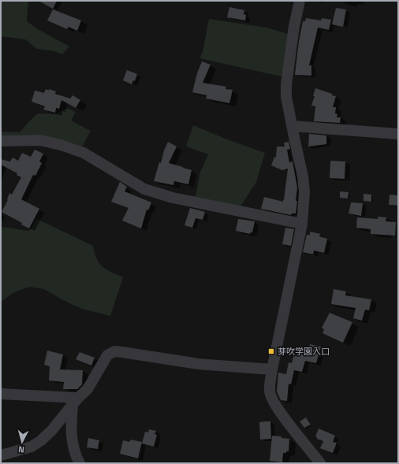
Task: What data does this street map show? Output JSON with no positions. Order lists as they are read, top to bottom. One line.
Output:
{"places":{"transit":["芽吹学園入口"]},"north":"bottom"}
